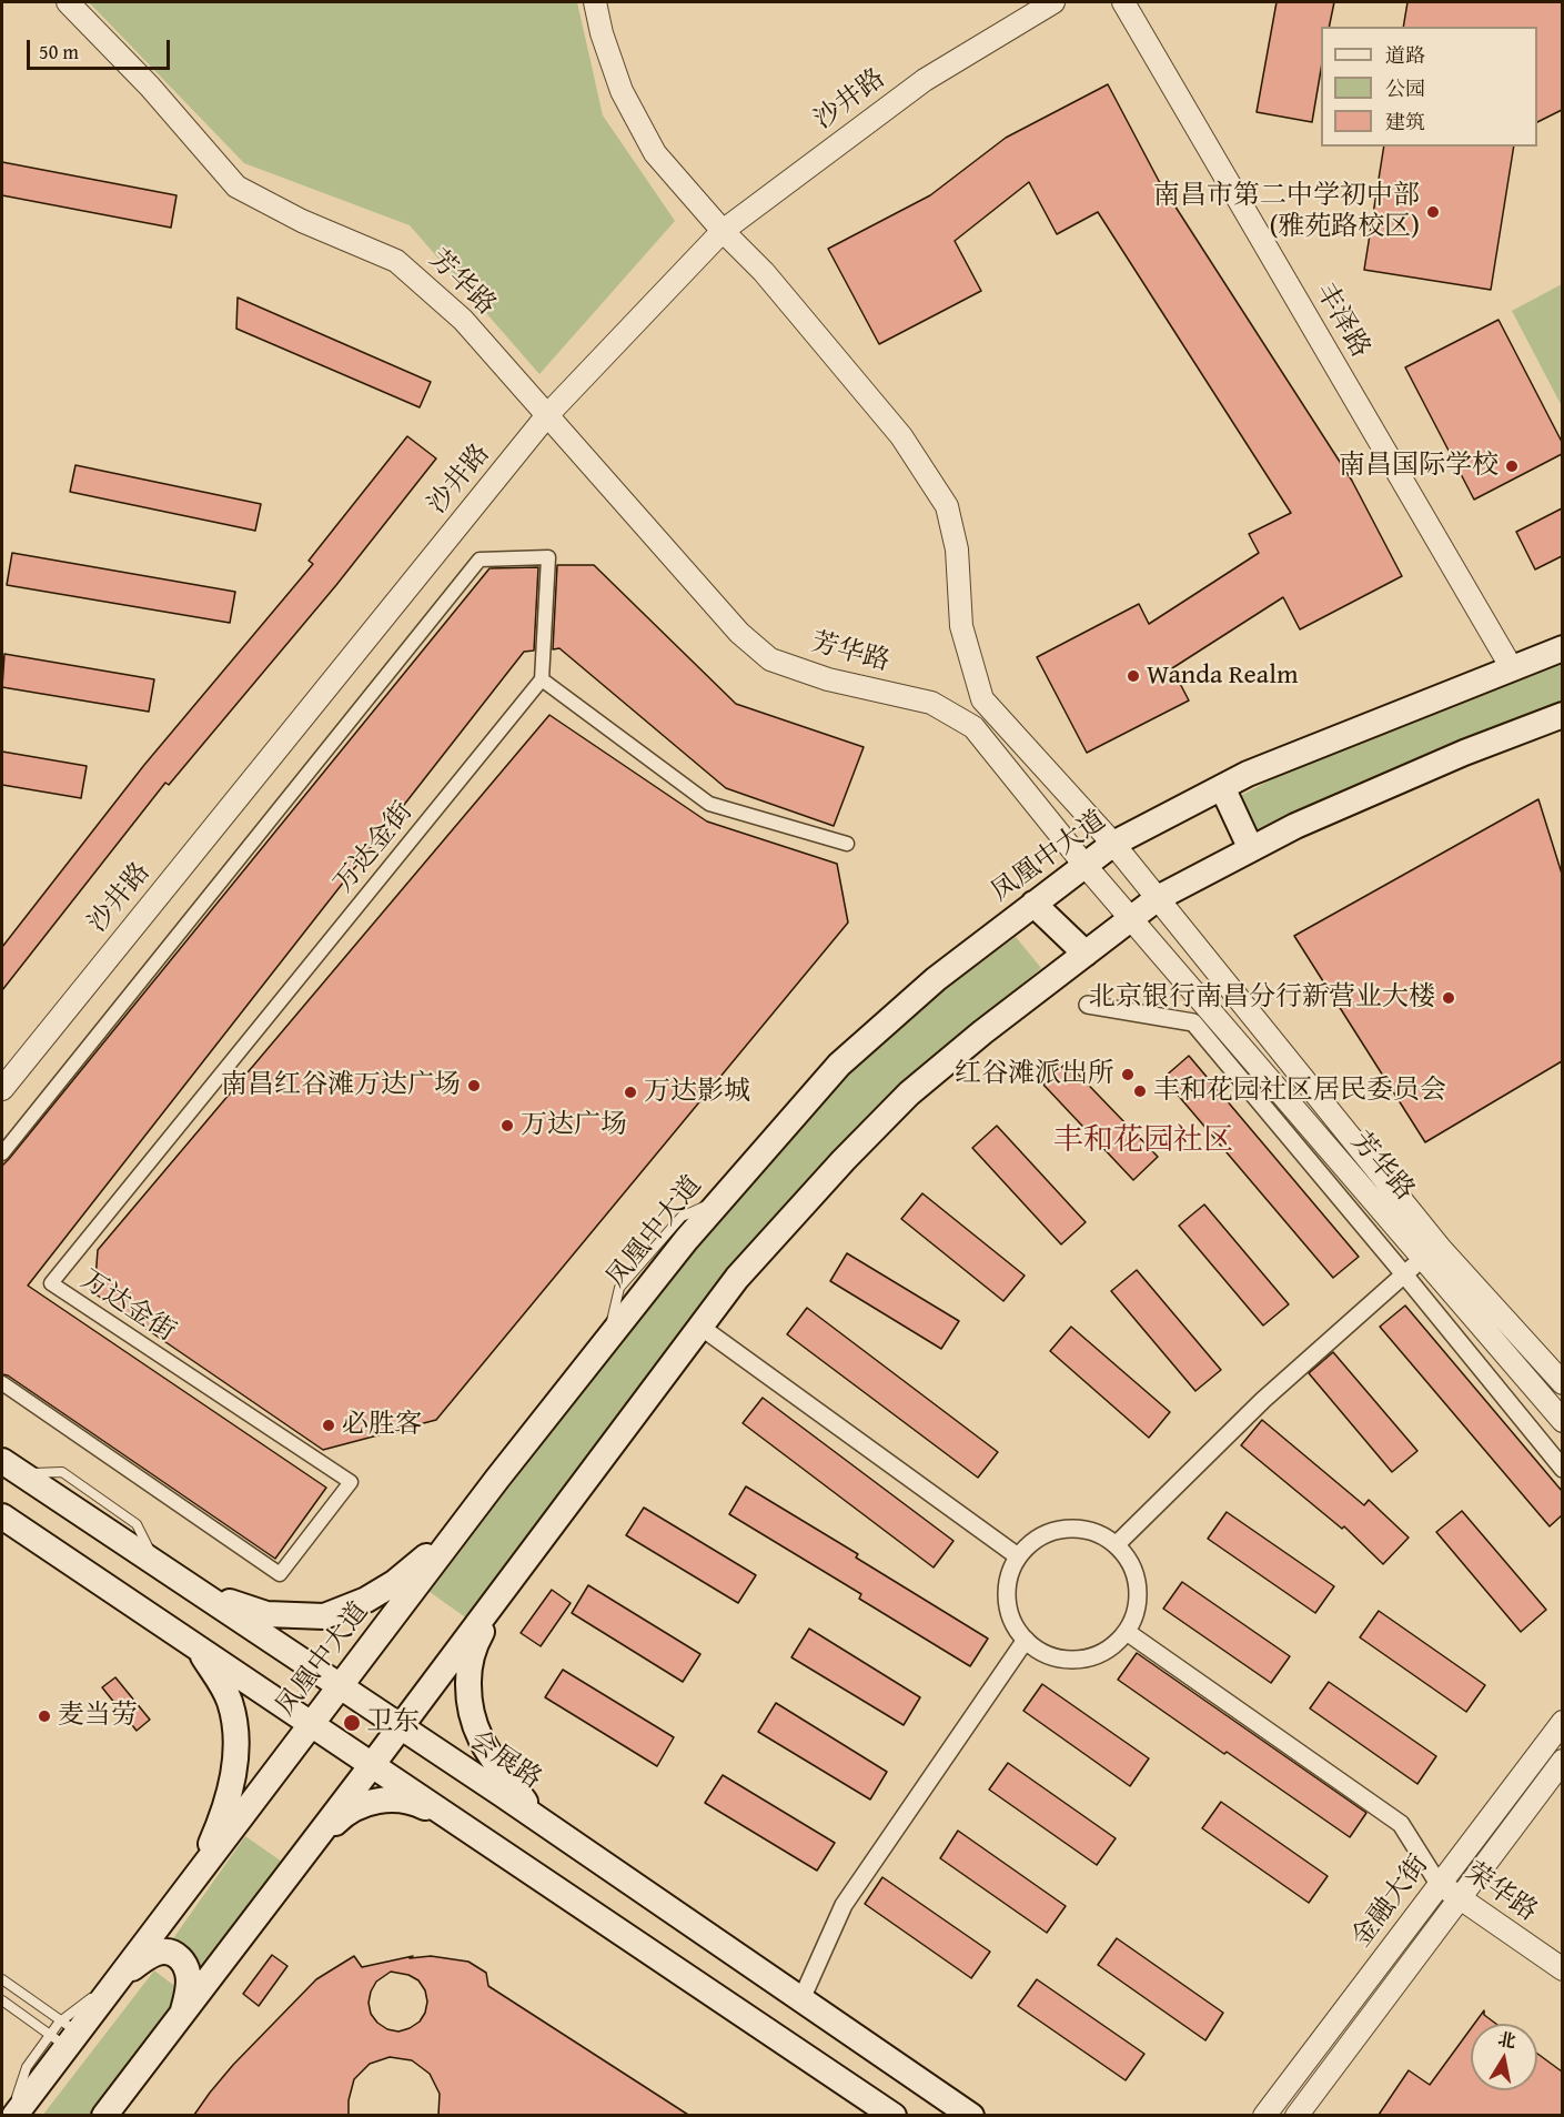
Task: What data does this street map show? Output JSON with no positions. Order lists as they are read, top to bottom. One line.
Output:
{"streets":{"main road":["凤凰中大道","会展路"],"street":["沙井路","芳华路","丰泽路","万达金街","荣华路","金融大街"]},"crossings":[["沙井路","芳华路"],["芳华路","凤凰中大道"],["丰泽路","凤凰中大道"],["凤凰中大道","会展路"],["荣华路","金融大街"]],"districts":["丰和花园社区"],"places":["南昌市第二中学初中部 (雅苑路校区)","南昌国际学校","Wanda Realm","北京银行南昌分行新营业大楼","红谷滩派出所","南昌红谷滩万达广场","丰和花园社区居民委员会","万达影城","万达广场","必胜客","麦当劳","卫东"],"legend":["道路","公园","建筑"],"scale_bar":"50 m","north":"top"}
